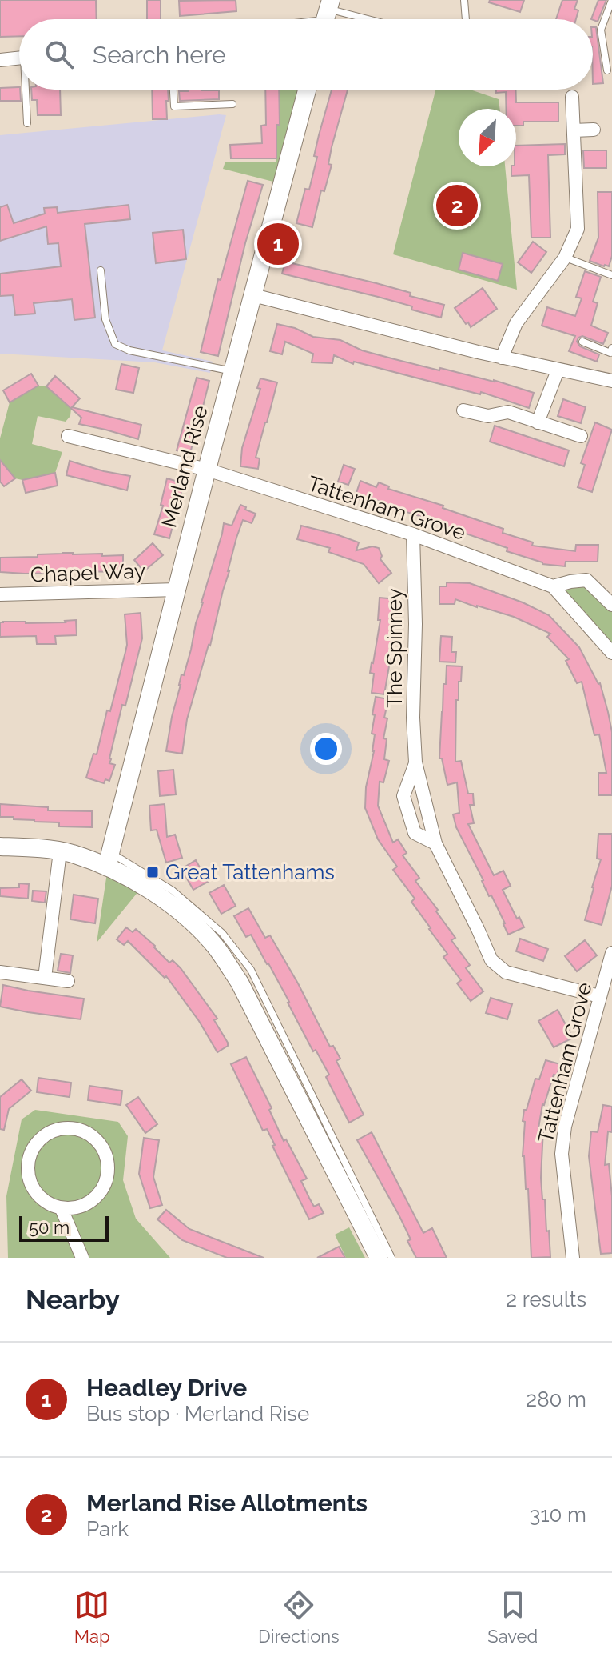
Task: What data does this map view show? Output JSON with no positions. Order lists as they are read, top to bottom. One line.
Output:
{"streets":{"street":["Merland Rise","Tattenham Grove","Chapel Way","The Spinney"]},"crossings":[["Merland Rise","Tattenham Grove"],["Merland Rise","Chapel Way"],["Tattenham Grove","The Spinney"]],"places":{"transit":["Great Tattenhams"]},"scale_bar":"50 m","north":"bottom left","page":{"search":"Search here","pins":["2","1"],"scale":"50 m","heading":["Nearby","2 results"],"list":[{"mark":"1","name":"Headley Drive","note":"Bus stop · Merland Rise","value":"280 m"},{"mark":"2","name":"Merland Rise Allotments","note":"Park","value":"310 m"}],"nav":["Map","Directions","Saved"]}}
